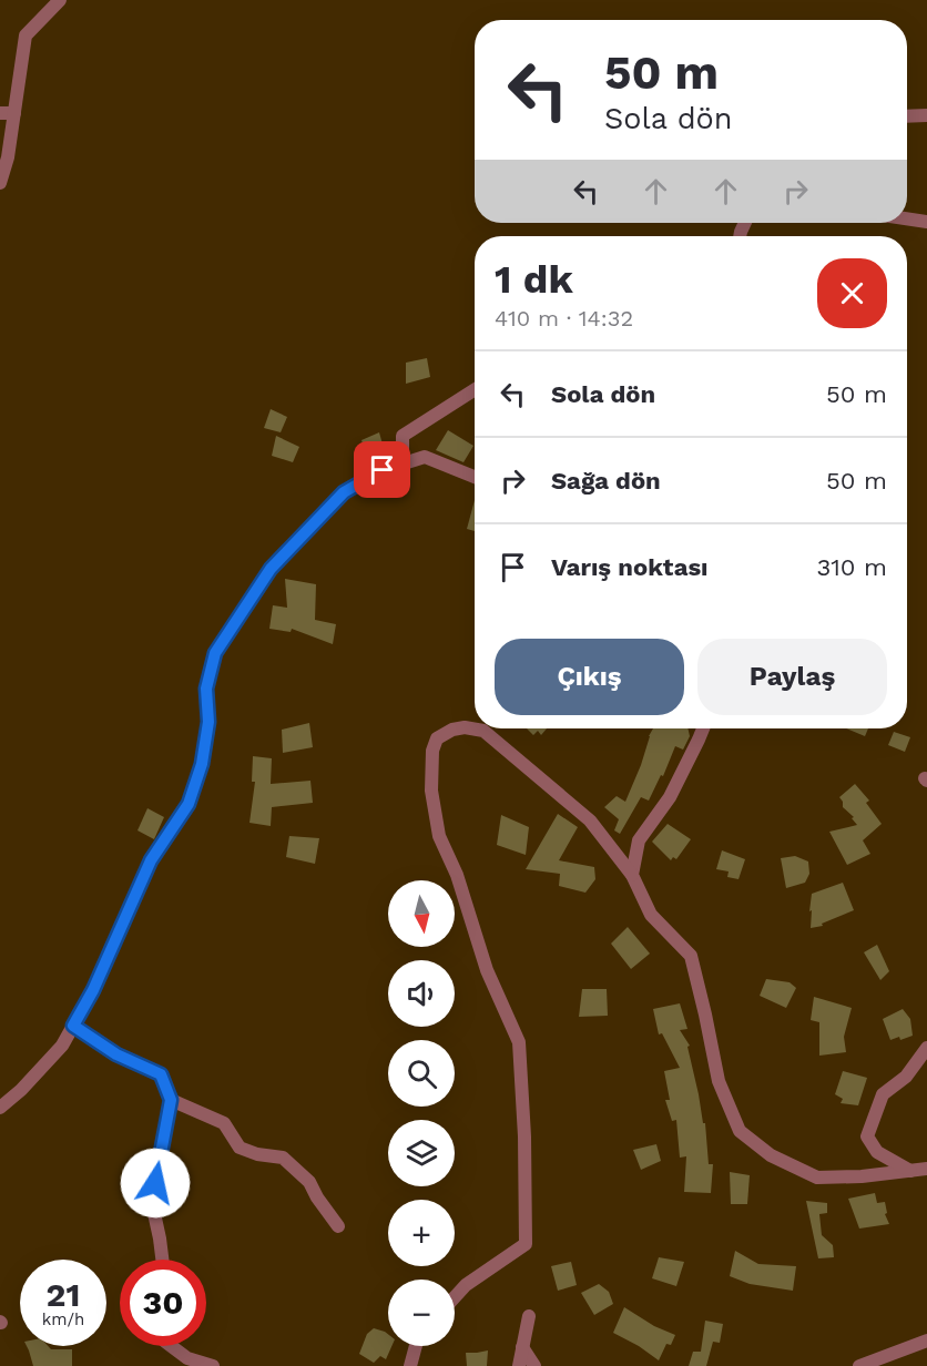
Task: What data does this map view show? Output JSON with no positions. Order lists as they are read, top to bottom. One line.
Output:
{"north":"bottom","page":{"turn":["50 m","Sola dön"],"heading":["1 dk","410 m · 14:32"],"list":[{"name":"Sola dön","value":"50 m"},{"name":"Sağa dön","value":"50 m"},{"name":"Varış noktası","value":"310 m"}],"buttons":["Çıkış","Paylaş"],"map_buttons":["+","−"],"speed":"21 km/h","limit":"30"}}
